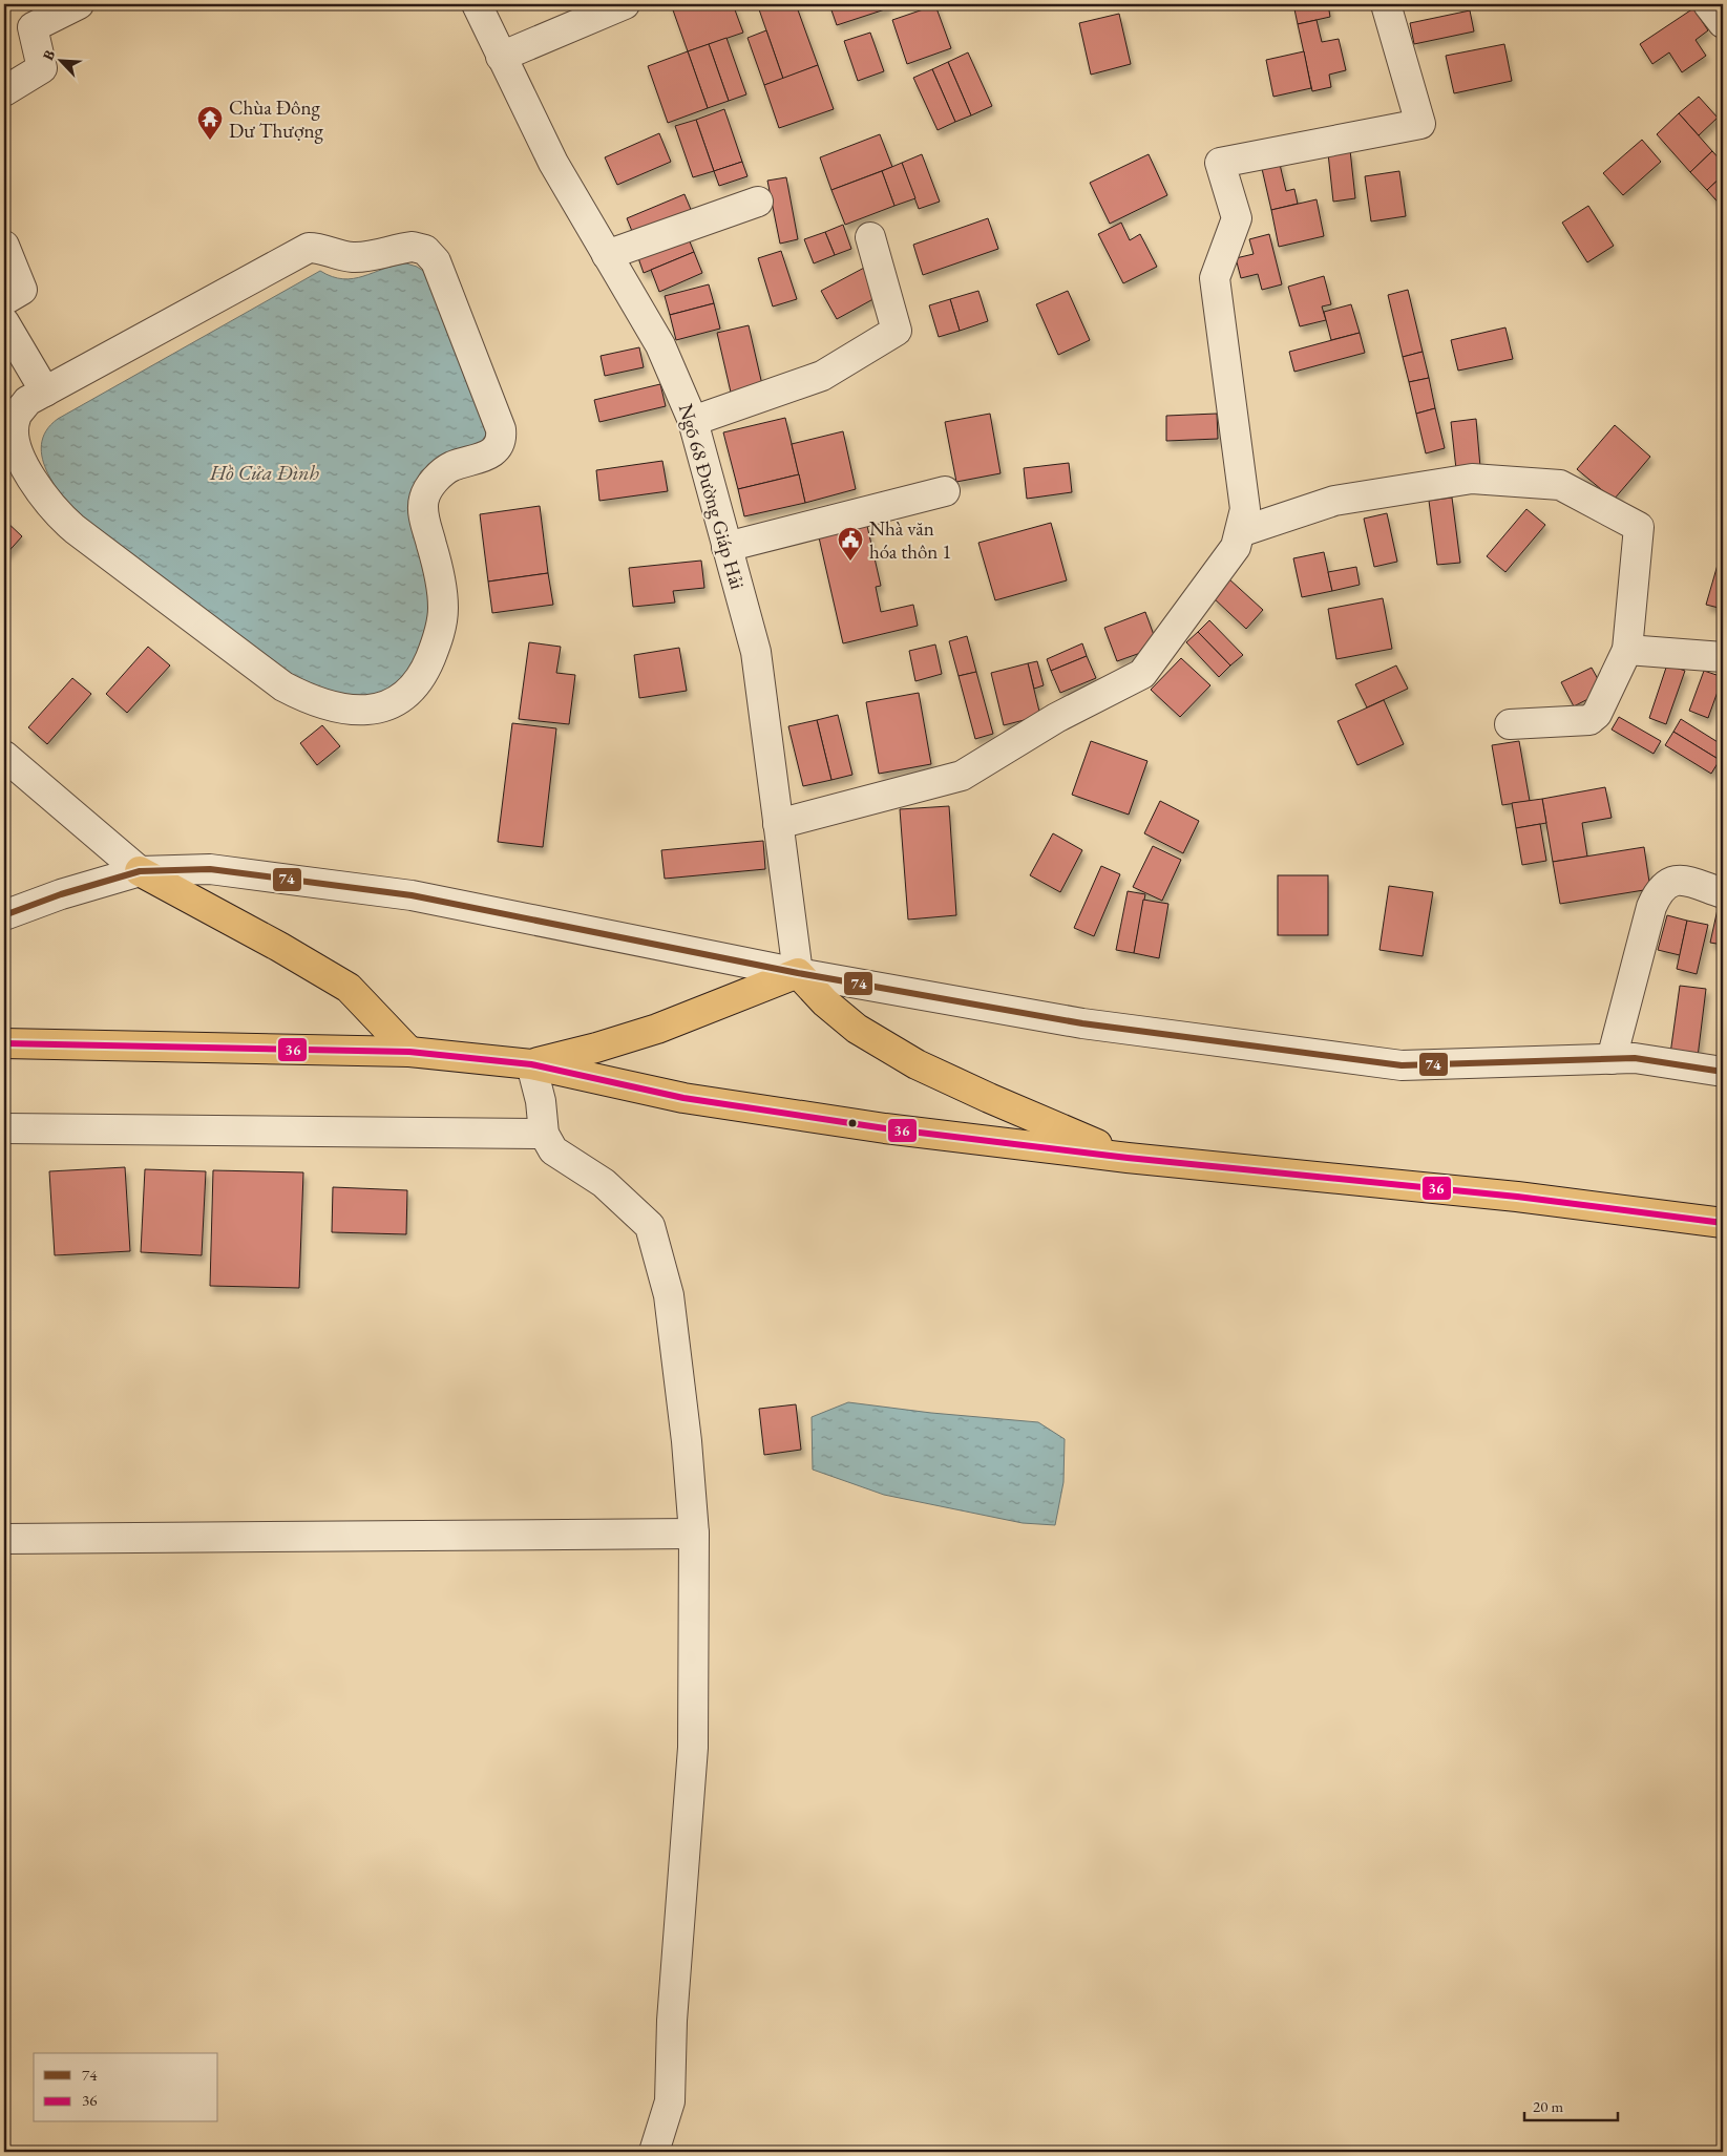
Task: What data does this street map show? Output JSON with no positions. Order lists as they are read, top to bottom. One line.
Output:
{"streets":{"street":["Ngõ 68 Đường Giáp Hải"]},"water":["Hồ Cửa Đình"],"places":{"temple":["Chùa Đông Dư Thượng"],"public building":["Nhà văn hóa thôn 1"]},"lines":["transit line 74","transit line 36"],"legend":["74","36"],"scale_bar":"20 m","north":"top left"}
